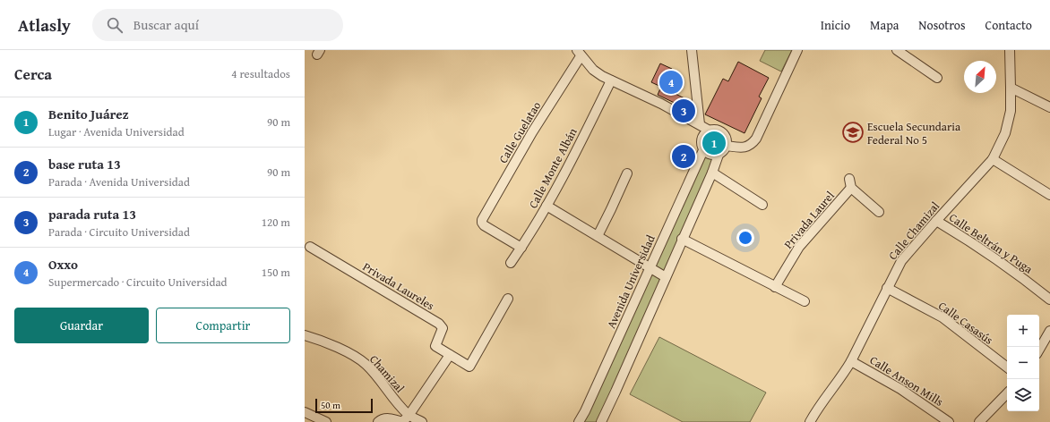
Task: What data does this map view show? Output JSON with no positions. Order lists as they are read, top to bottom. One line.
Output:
{"streets":{"street":["Calle Guelatao","Calle Monte Albán","Privada Laurel","Calle Chamizal","Calle Beltrán y Puga","Avenida Universidad","Privada Laureles","Calle Casasús","Chamizal","Calle Anson Mills"]},"crossings":[["Calle Guelatao","Calle Monte Albán"],["Calle Chamizal","Calle Beltrán y Puga"],["Calle Chamizal","Calle Casasús"],["Calle Chamizal","Calle Anson Mills"]],"places":{"school or university":["Escuela Secundaria Federal No 5"]},"scale_bar":"50 m","north":"top right","page":{"header":"Atlasly","search":"Buscar aquí","nav":["Inicio","Mapa","Nosotros","Contacto"],"heading":["Cerca","4 resultados"],"pins":["4","3","1","2"],"list":[{"mark":"1","name":"Benito Juárez","note":"Lugar · Avenida Universidad","value":"90 m"},{"mark":"2","name":"base ruta 13","note":"Parada · Avenida Universidad","value":"90 m"},{"mark":"3","name":"parada ruta 13","note":"Parada · Circuito Universidad","value":"120 m"},{"mark":"4","name":"Oxxo","note":"Supermercado · Circuito Universidad","value":"150 m"}],"buttons":["Guardar","Compartir"],"map_buttons":["+","−"],"scale":"50 m"}}
